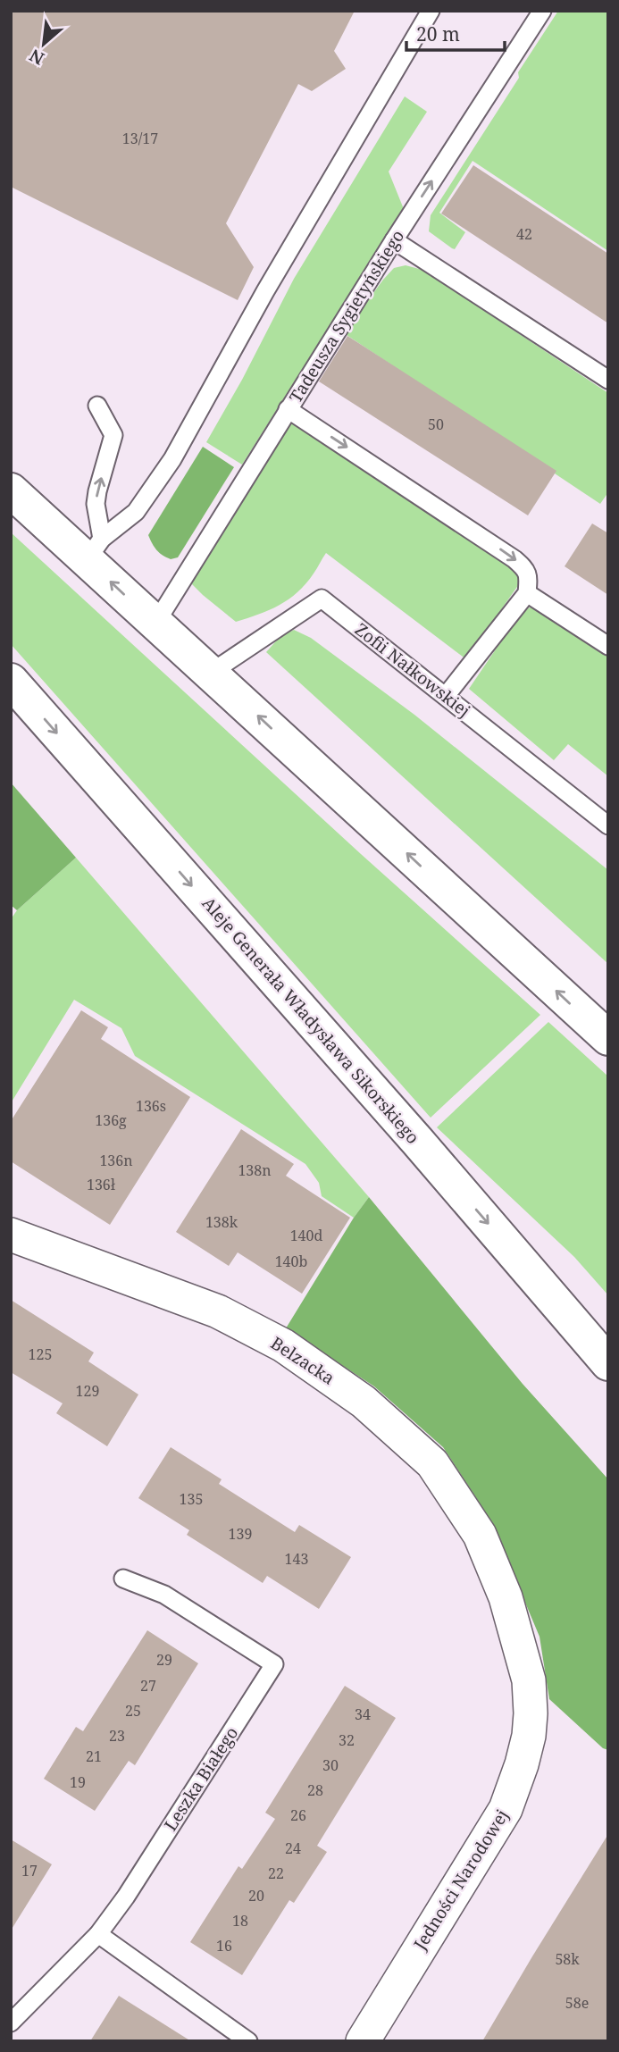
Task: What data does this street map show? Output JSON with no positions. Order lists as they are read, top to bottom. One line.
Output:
{"streets":{"main road":["Aleje Generała Władysława Sikorskiego"],"street":["Belzacka","Jedności Narodowej"],"lane":["Tadeusza Sygietyńskiego","Zofii Nałkowskiej","Leszka Białego"]},"crossings":[["Belzacka","Jedności Narodowej"]],"house_numbers":["13/17","42","50","136s","136g","136n","138n","136ł","138k","140d","140b","125","129","135","139","143","29","27","25","34","23","32","21","30","19","28","26","24","17","22","20","18","16","58k","58e"],"scale_bar":"20 m","north":"bottom left"}
